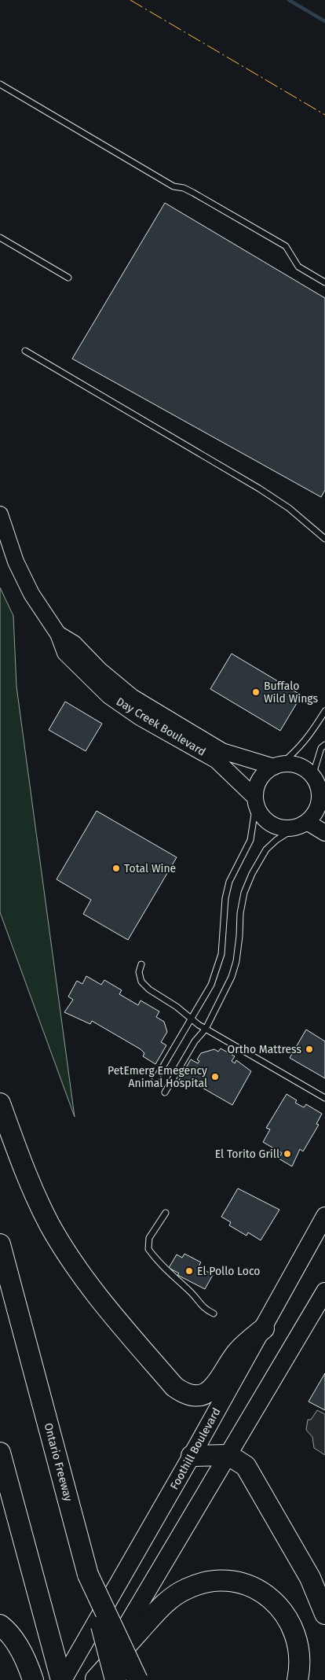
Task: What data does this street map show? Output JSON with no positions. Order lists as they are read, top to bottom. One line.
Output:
{"streets":{"highway":["Ontario Freeway"],"main road":["Foothill Boulevard"],"street":["Day Creek Boulevard"]},"places":["Buffalo Wild Wings","Total Wine","Ortho Mattress","PetEmerg Emegency Animal Hospital","El Torito Grill","El Pollo Loco"]}
